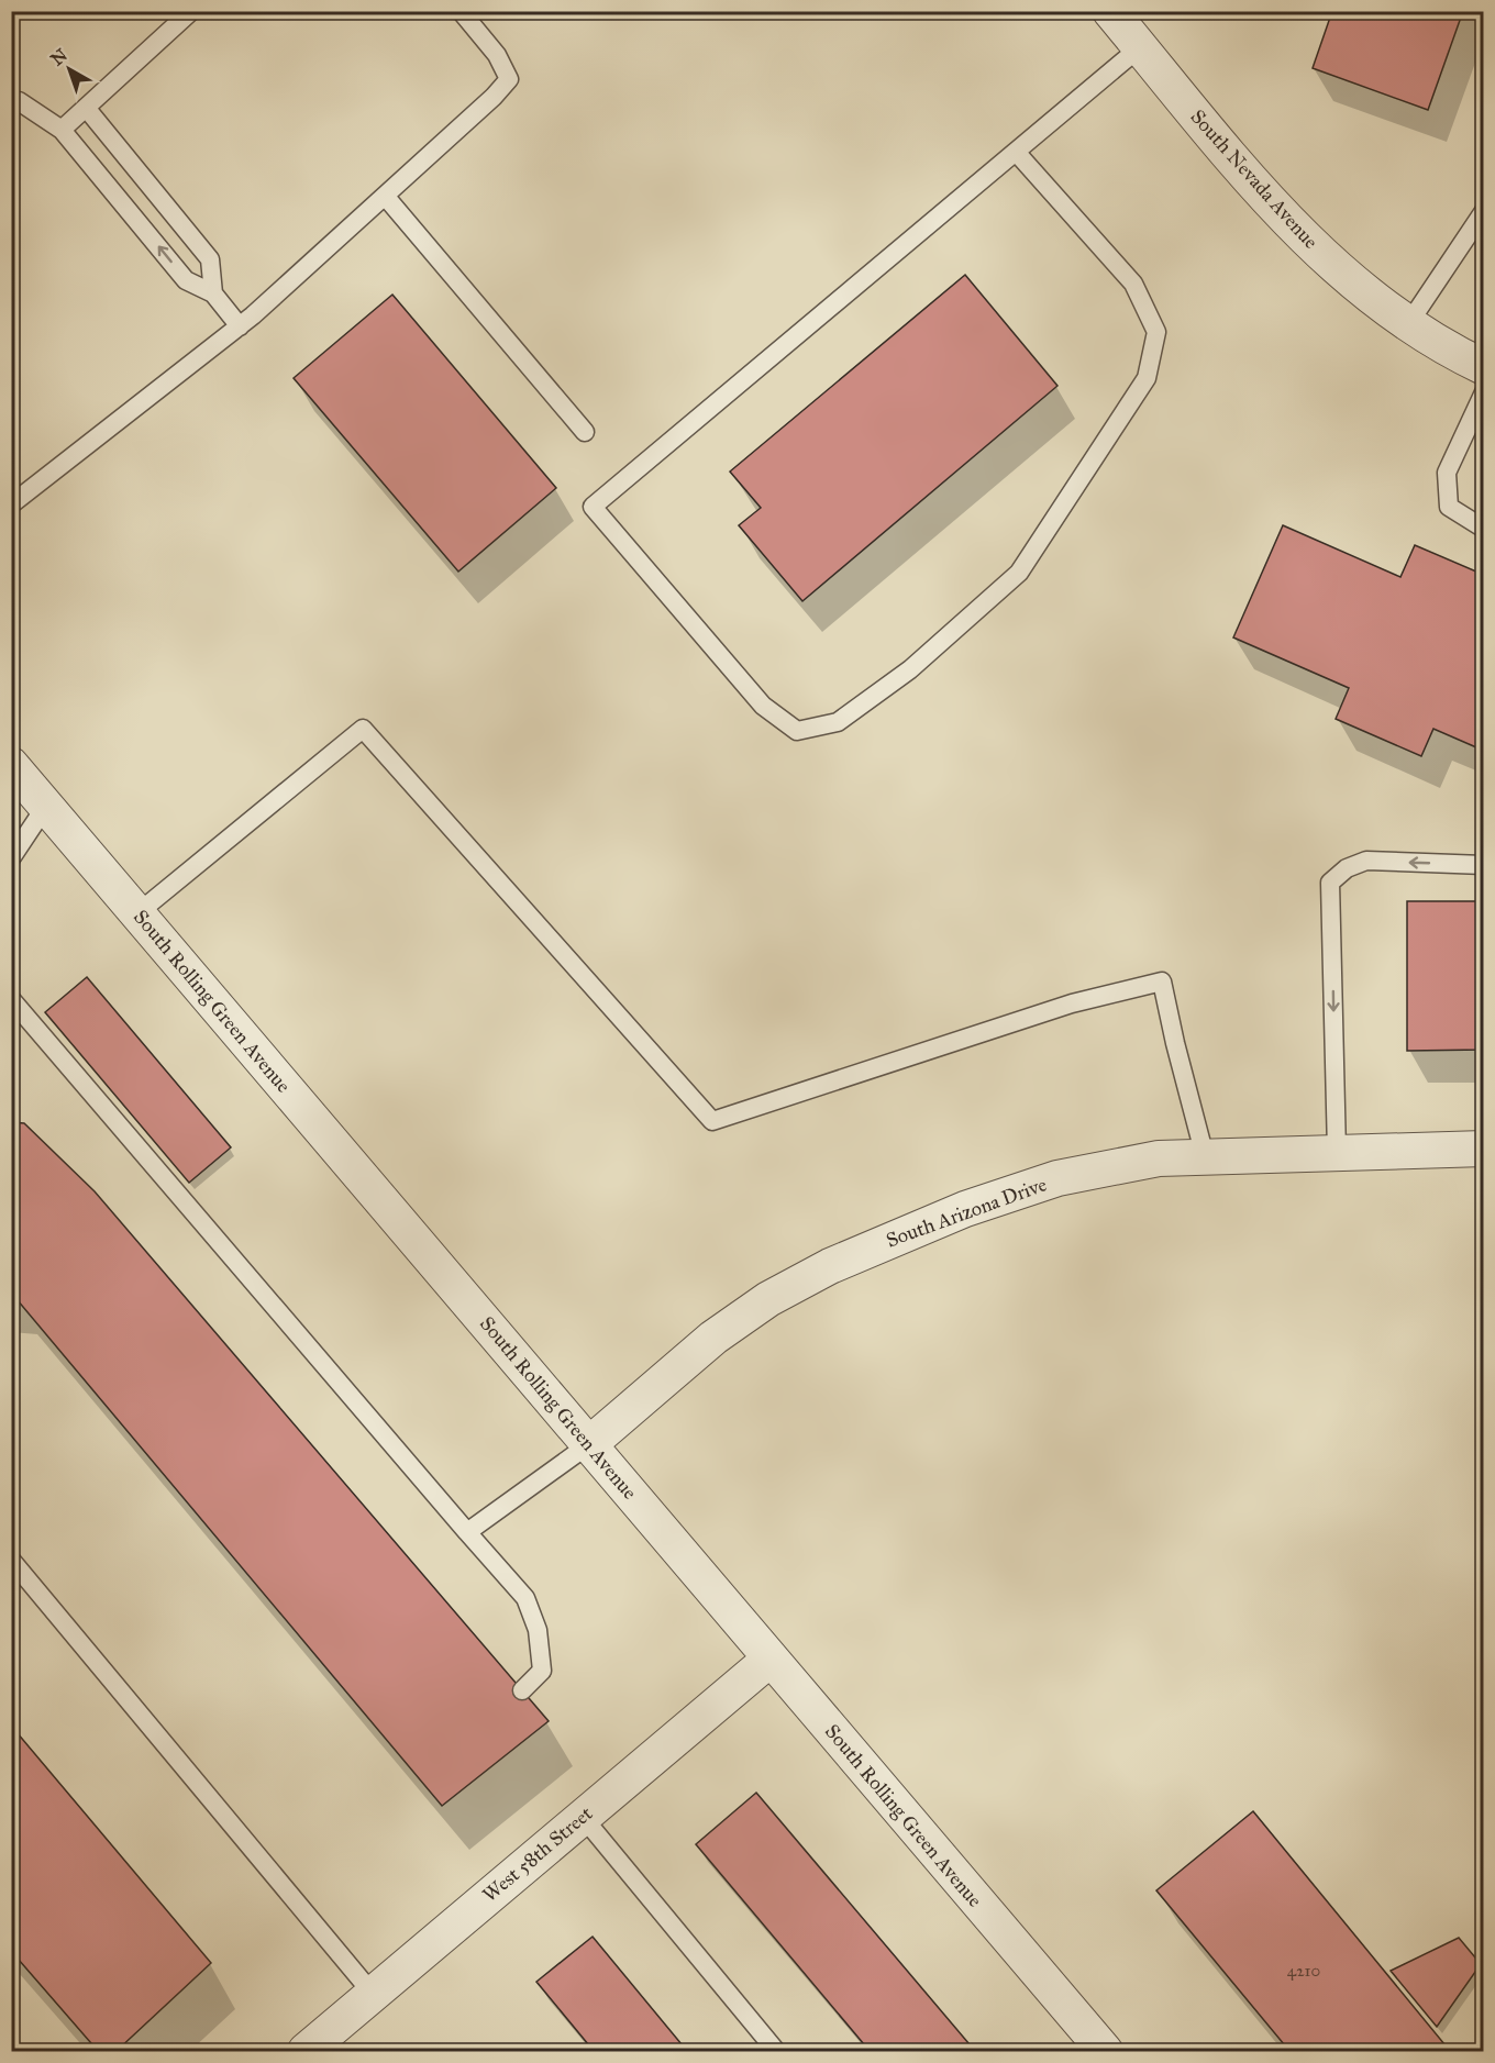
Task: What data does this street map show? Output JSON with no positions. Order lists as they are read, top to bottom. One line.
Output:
{"streets":{"street":["South Nevada Avenue","South Rolling Green Avenue","South Arizona Drive","West 58th Street"]},"crossings":[["South Rolling Green Avenue","South Arizona Drive"],["South Rolling Green Avenue","West 58th Street"]],"house_numbers":["4210"],"north":"top left"}
